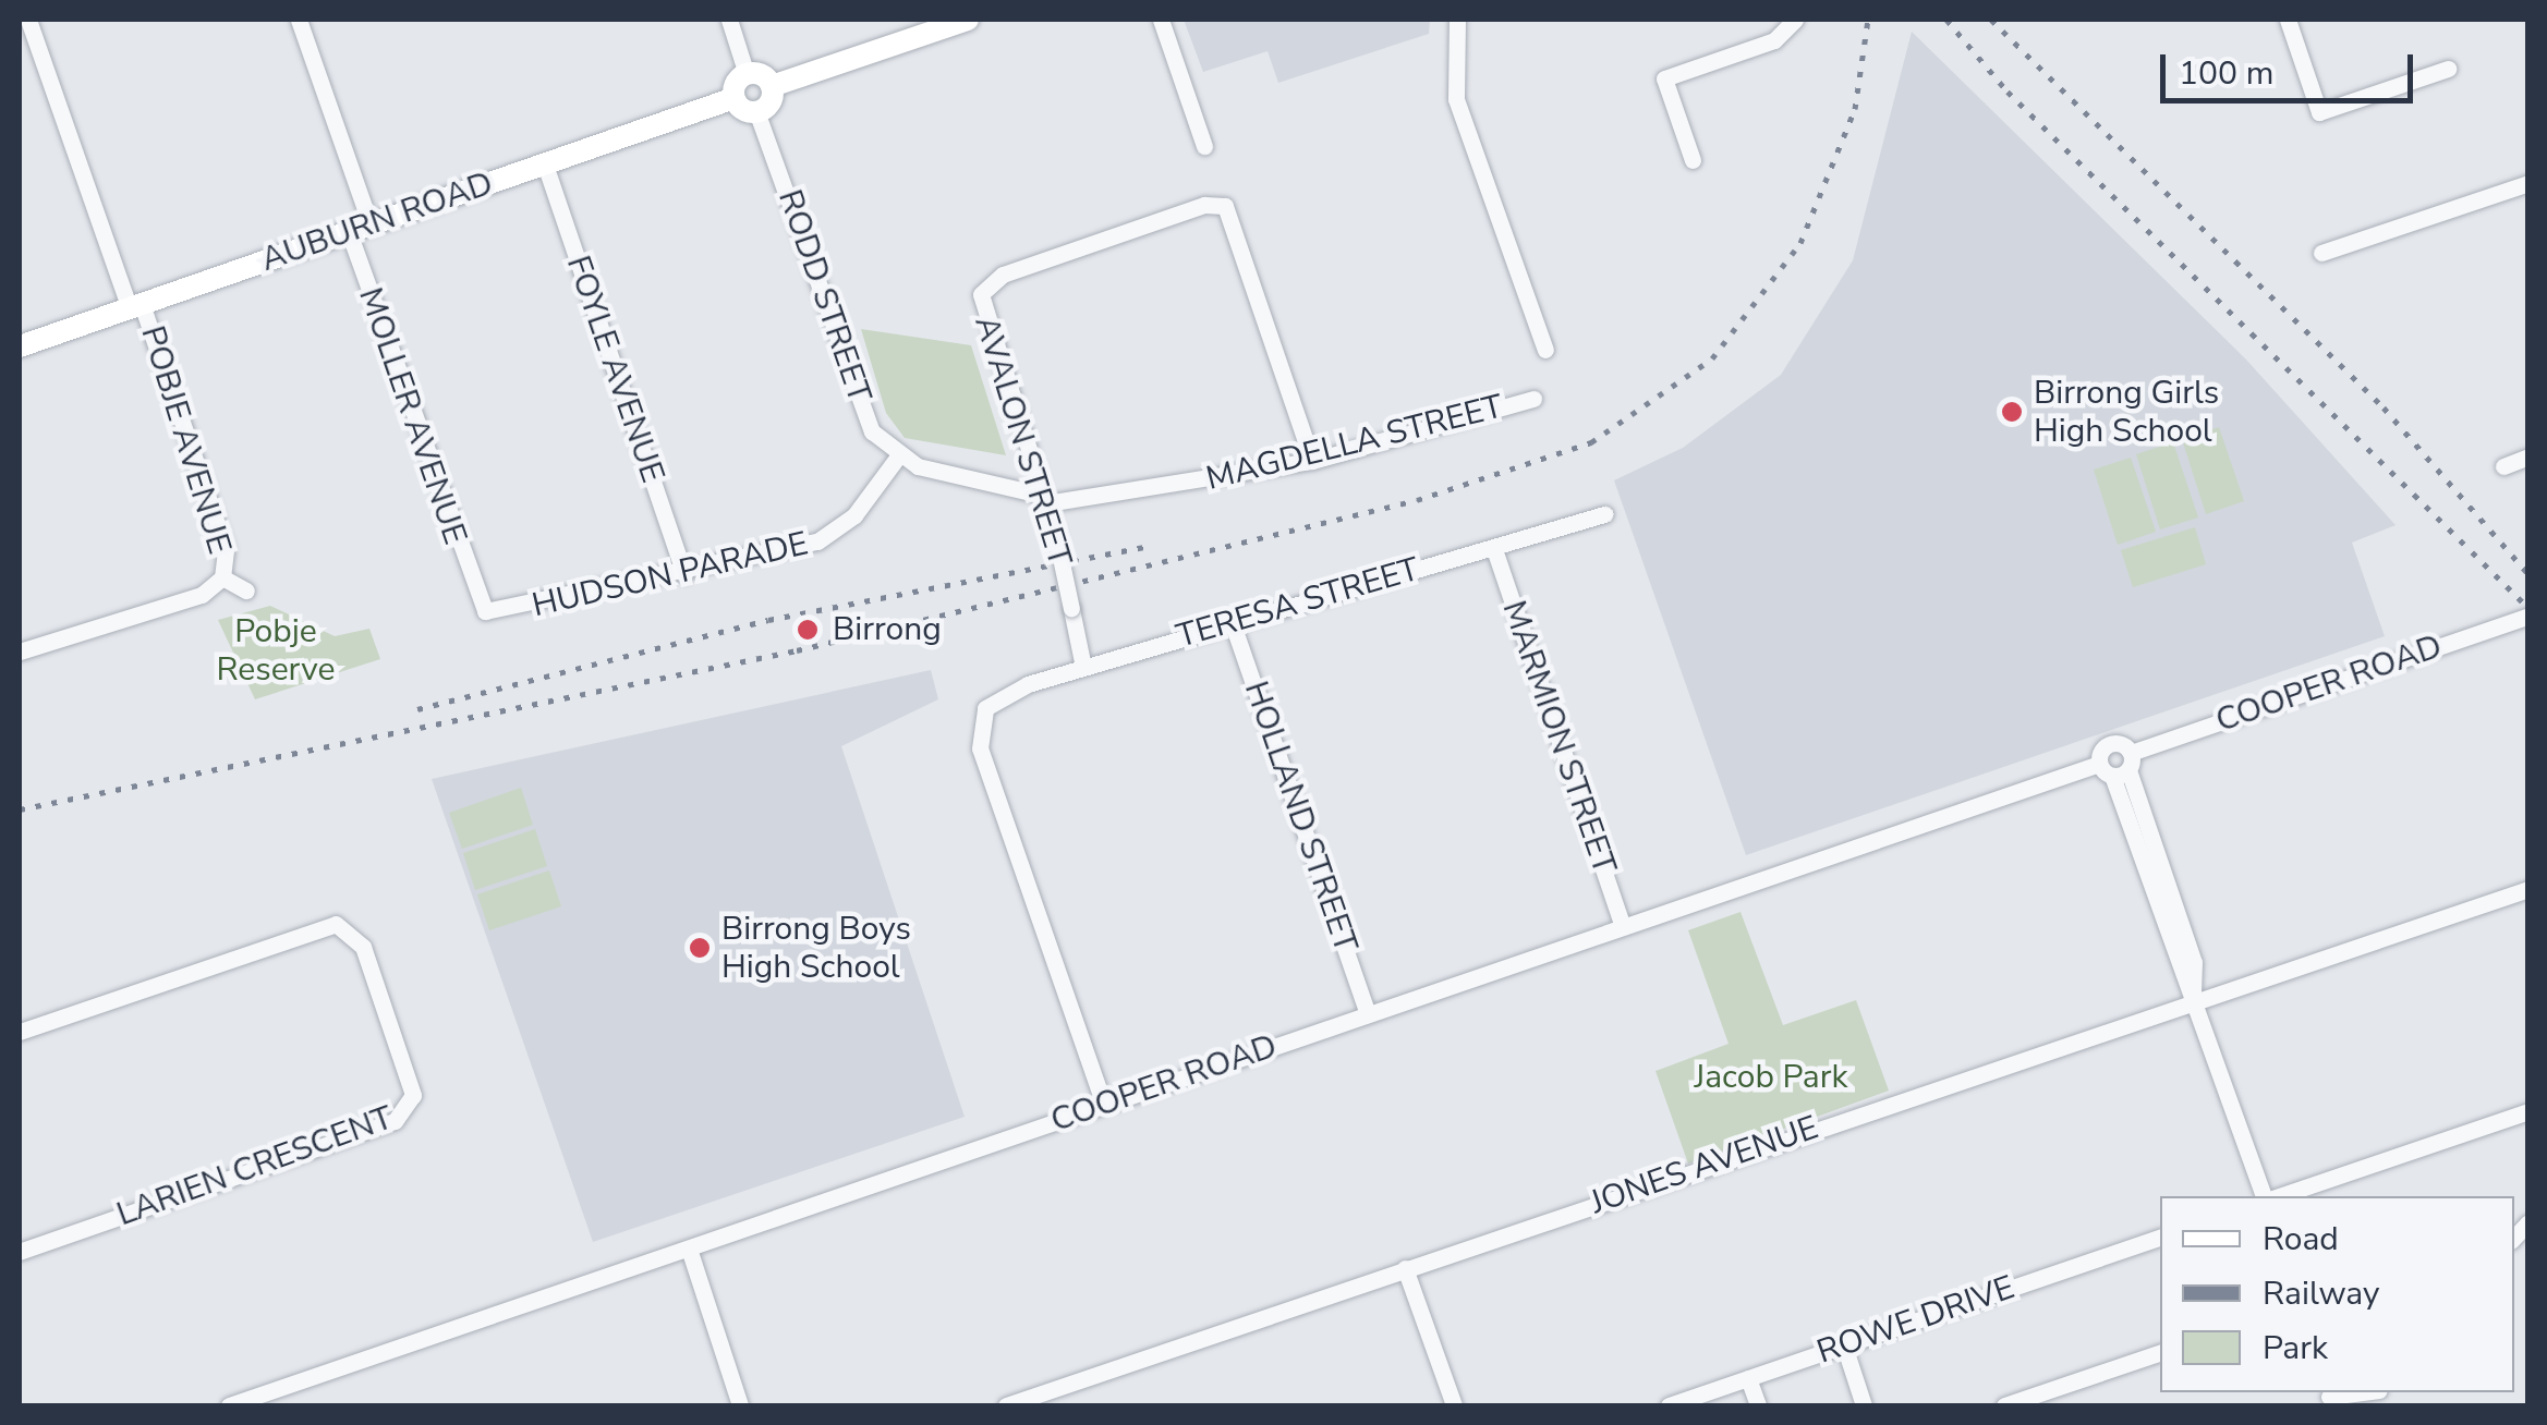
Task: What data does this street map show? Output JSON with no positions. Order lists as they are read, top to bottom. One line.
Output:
{"streets":{"main road":["AUBURN ROAD"],"street":["RODD STREET","FOYLE AVENUE","MOLLER AVENUE","POBJE AVENUE","AVALON STREET","MAGDELLA STREET","HUDSON PARADE","TERESA STREET","COOPER ROAD","MARMION STREET","HOLLAND STREET","JONES AVENUE","LARIEN CRESCENT","ROWE DRIVE"]},"crossings":[["AUBURN ROAD","FOYLE AVENUE"],["AUBURN ROAD","MOLLER AVENUE"],["AUBURN ROAD","POBJE AVENUE"],["RODD STREET","HUDSON PARADE"],["FOYLE AVENUE","HUDSON PARADE"],["MOLLER AVENUE","HUDSON PARADE"],["AVALON STREET","MAGDELLA STREET"],["AVALON STREET","TERESA STREET"],["TERESA STREET","COOPER ROAD"],["TERESA STREET","MARMION STREET"],["TERESA STREET","HOLLAND STREET"],["COOPER ROAD","MARMION STREET"],["COOPER ROAD","HOLLAND STREET"]],"parks":["Pobje Reserve","Jacob Park"],"places":["Birrong Girls High School","Birrong","Birrong Boys High School"],"legend":["Road","Railway","Park"],"scale_bar":"100 m"}
